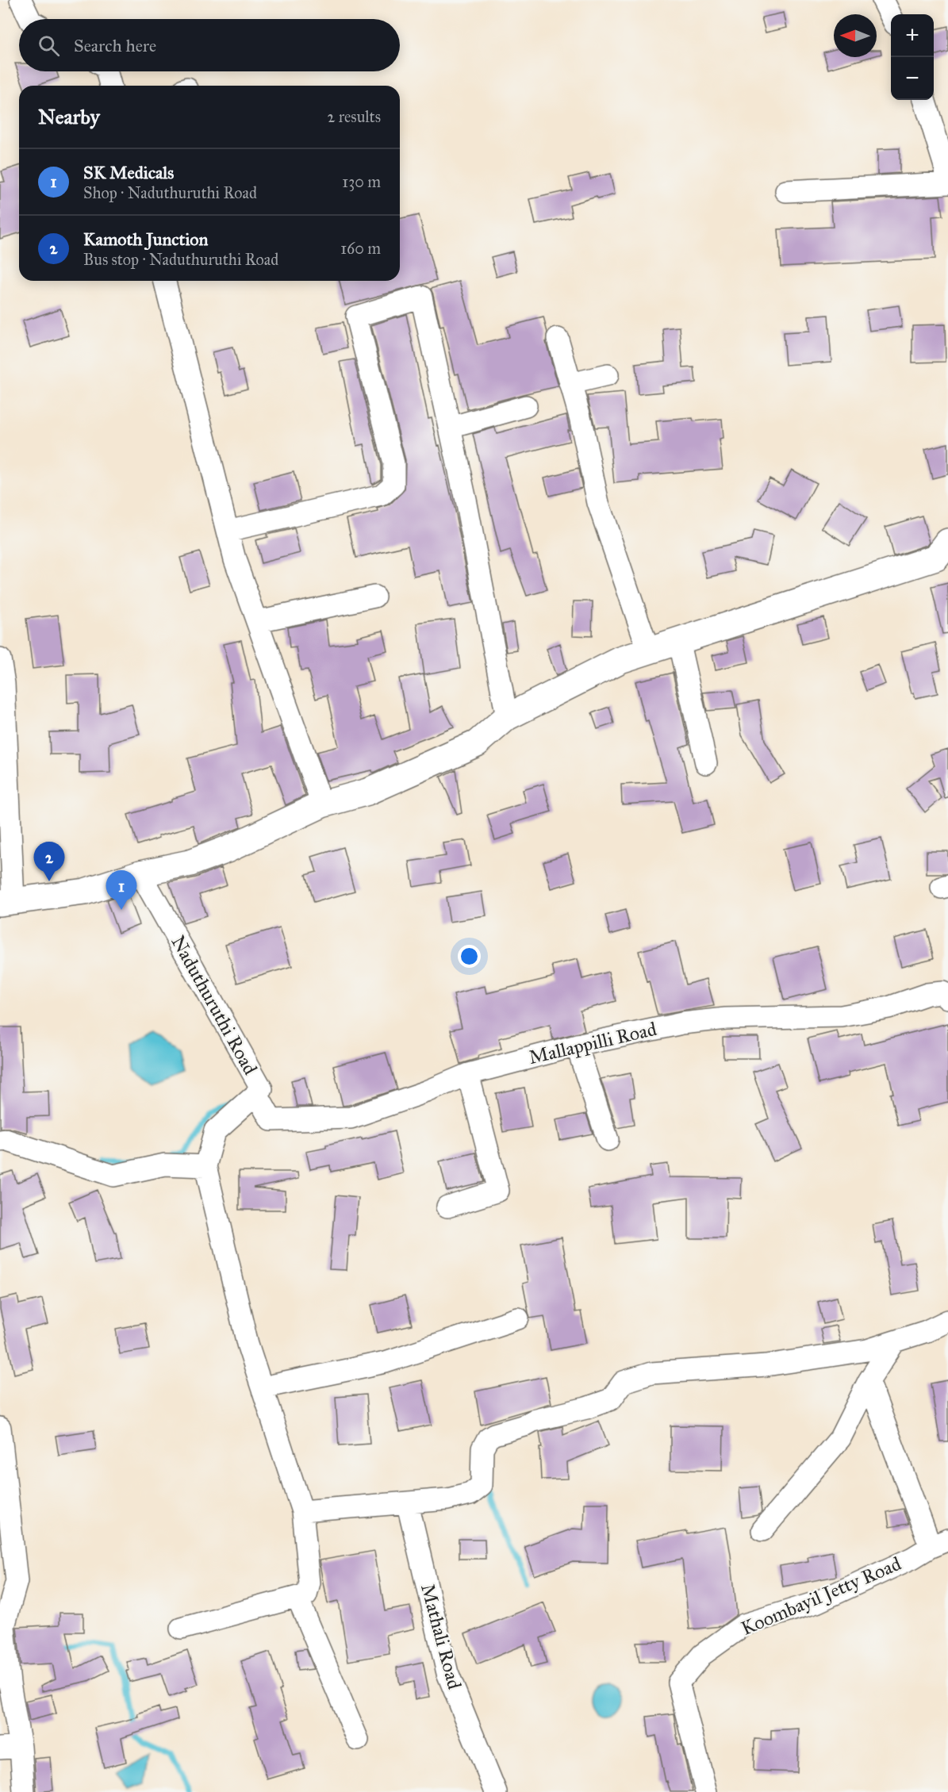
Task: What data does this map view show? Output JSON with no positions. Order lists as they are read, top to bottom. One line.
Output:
{"streets":{"street":["Naduthuruthi Road","Mallappilli Road","Koombayil Jetty Road","Mathali Road"]},"crossings":[["Naduthuruthi Road","Mallappilli Road"]],"north":"left","page":{"map_buttons":["+","−"],"search":"Search here","heading":["Nearby","2 results"],"list":[{"mark":"1","name":"SK Medicals","note":"Shop · Naduthuruthi Road","value":"130 m"},{"mark":"2","name":"Kamoth Junction","note":"Bus stop · Naduthuruthi Road","value":"160 m"}],"pins":["2","1"]}}
